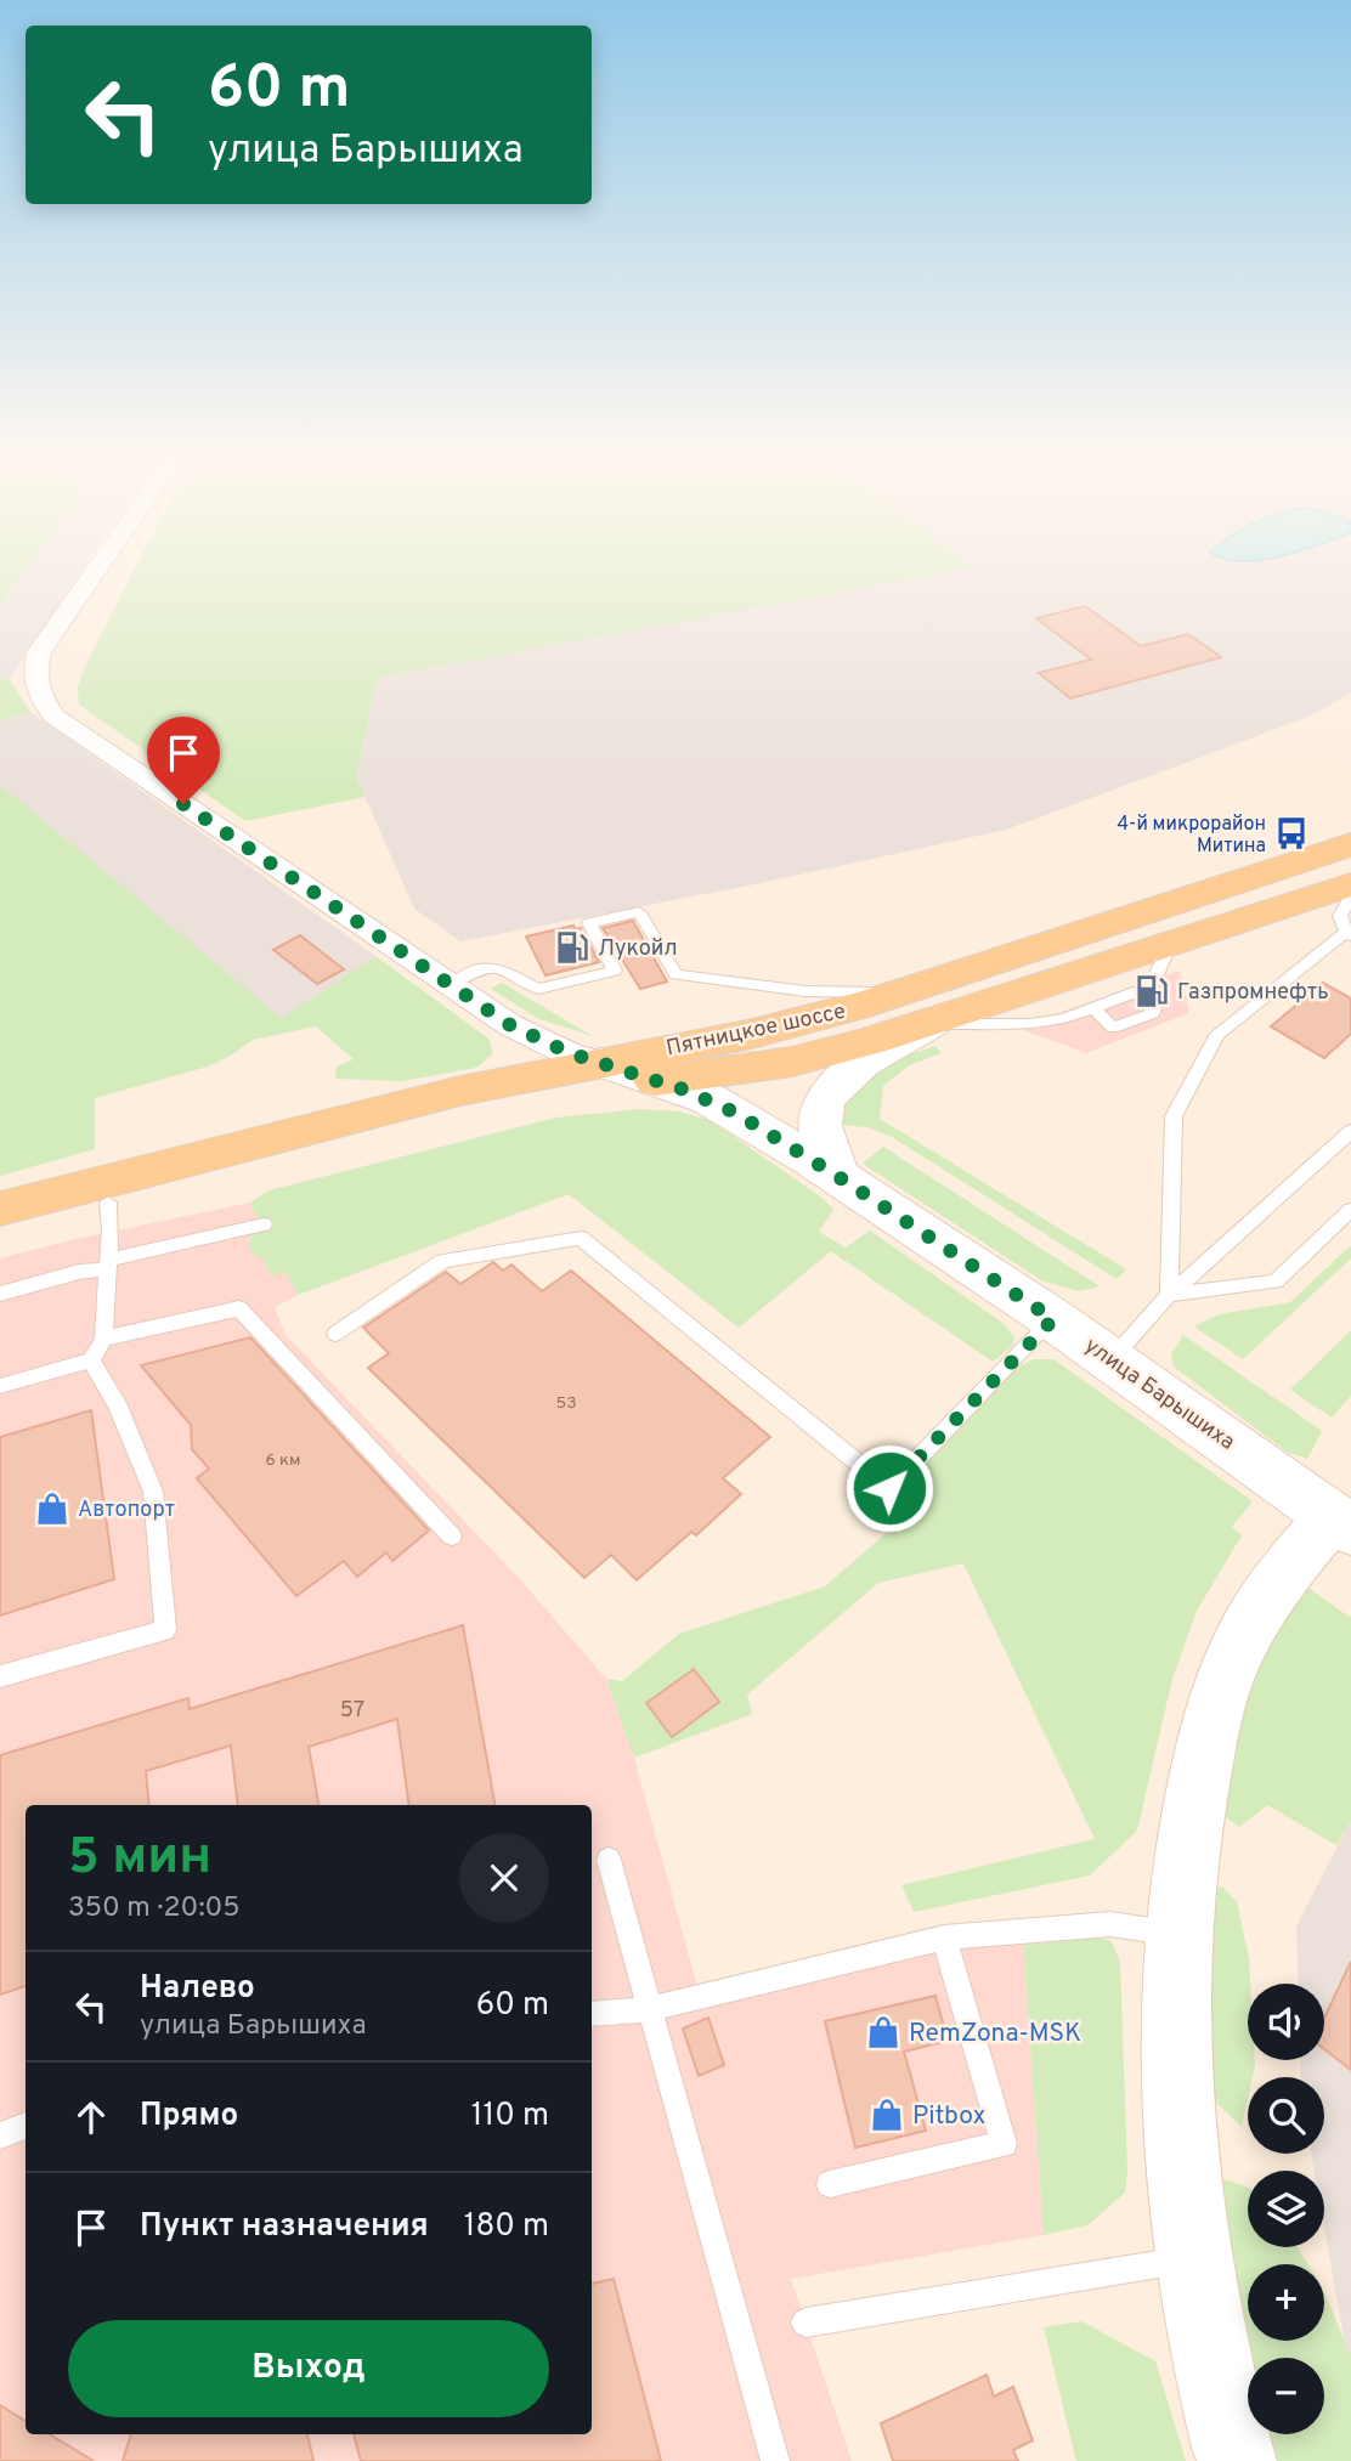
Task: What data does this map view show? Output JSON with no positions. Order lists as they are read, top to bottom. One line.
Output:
{"streets":{"main road":["Пятницкое шоссе","улица Барышиха"]},"crossings":[["Пятницкое шоссе","улица Барышиха"]],"places":{"bus stop":["4-й микрорайон Митина"],"fuel station":["Лукойл","Газпромнефть"],"shop":["Автопорт","RemZona-MSK","Pitbox"]},"house_numbers":["53","6 км","57"],"page":{"turn":["60 m","улица Барышиха"],"heading":["5 мин","350 m · 20:05"],"list":[{"name":"Налево","note":"улица Барышиха","value":"60 m"},{"name":"Прямо","value":"110 m"},{"name":"Пункт назначения","value":"180 m"}],"map_buttons":["+","−"],"buttons":"Выход"}}
